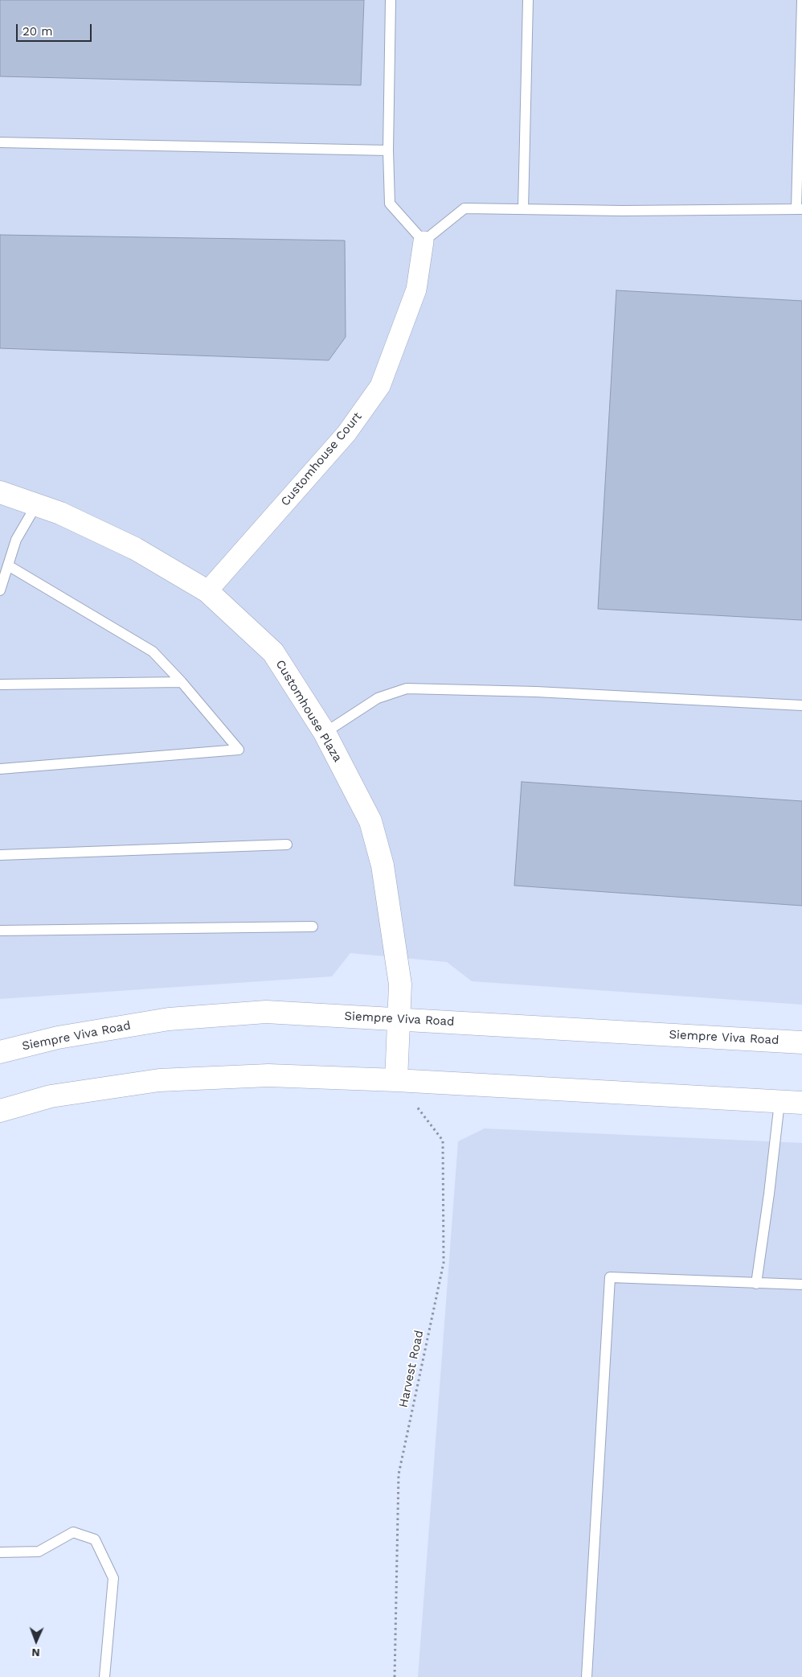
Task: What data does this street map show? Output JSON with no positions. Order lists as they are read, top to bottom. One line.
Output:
{"streets":{"main road":["Customhouse Plaza","Siempre Viva Road"],"street":["Customhouse Court"],"path":["Harvest Road"]},"crossings":[["Customhouse Court","Customhouse Plaza"],["Customhouse Plaza","Siempre Viva Road"],["Customhouse Plaza","Harvest Road"]],"scale_bar":"20 m","north":"bottom"}
